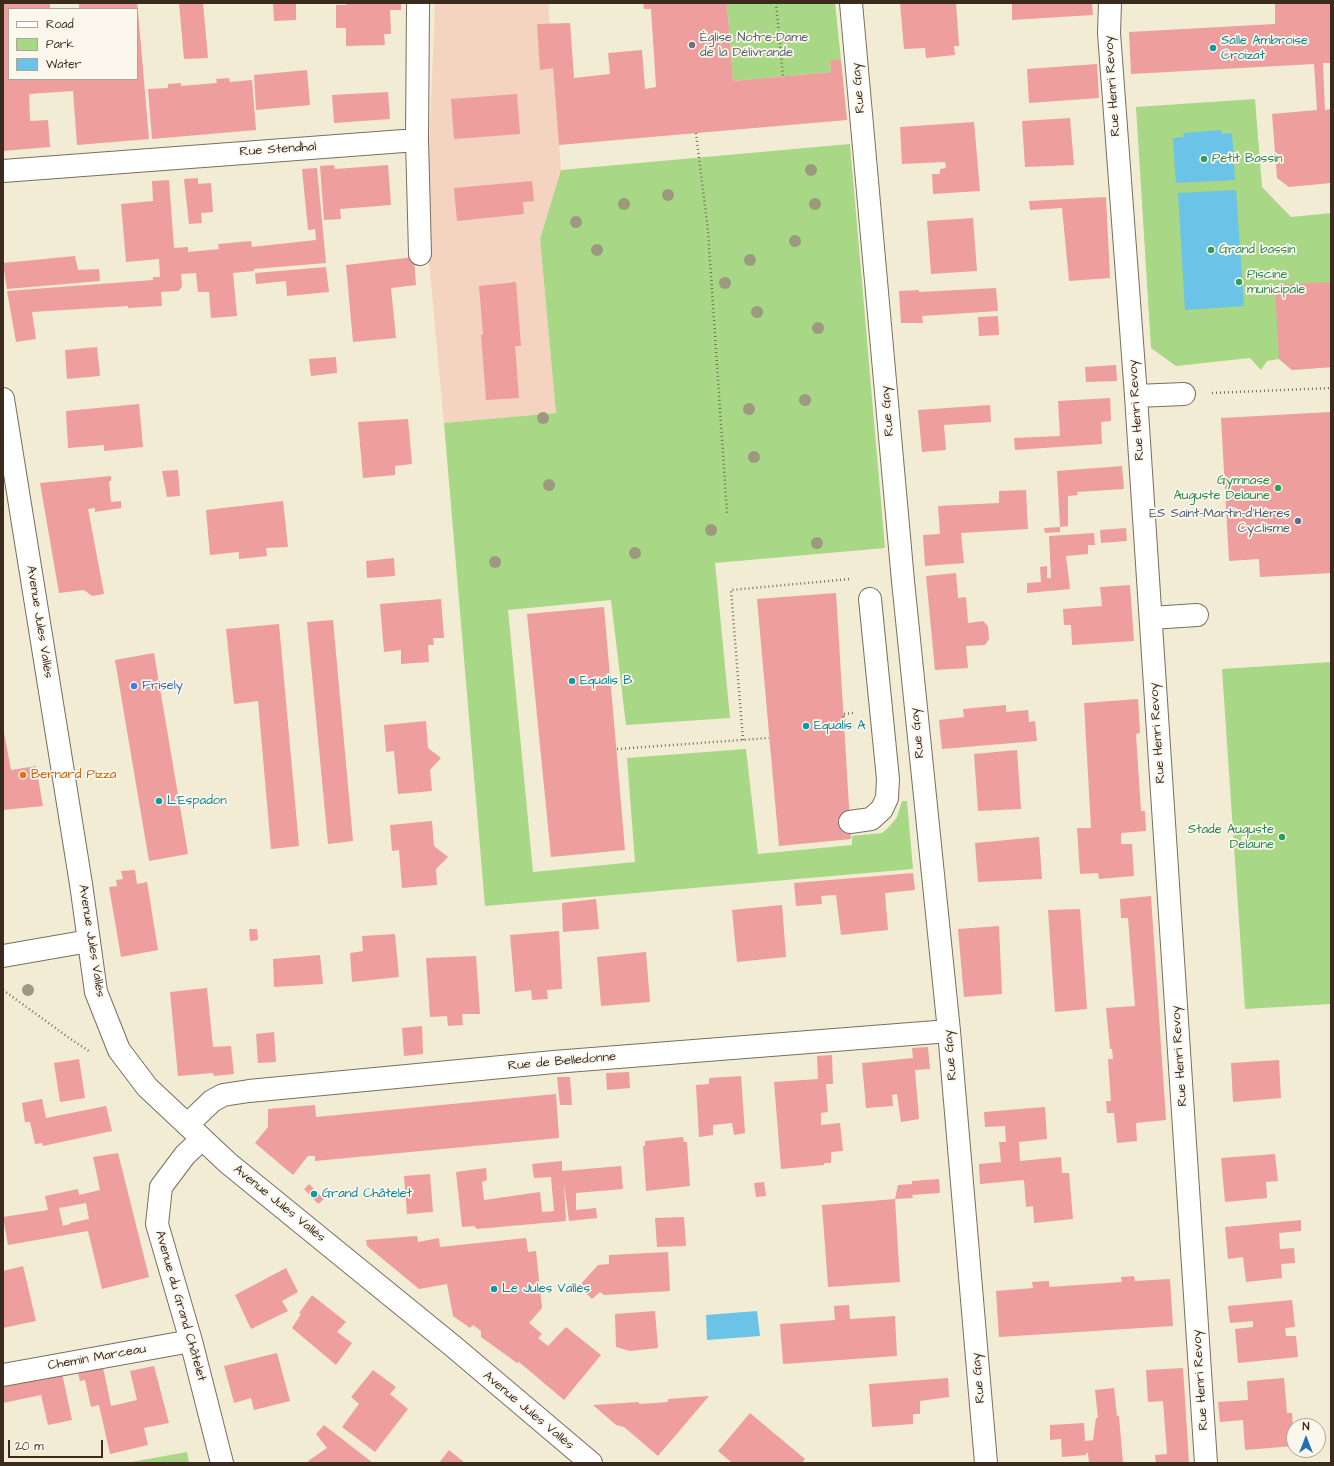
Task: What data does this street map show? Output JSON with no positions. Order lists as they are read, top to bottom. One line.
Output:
{"streets":{"street":["Rue Henri Revoy","Rue Gay","Rue Stendhal","Avenue Jules Vallès","Rue de Belledonne","Avenue du Grand Châtelet","Chemin Marceau"]},"crossings":[["Rue Gay","Rue de Belledonne"],["Avenue Jules Vallès","Rue de Belledonne"],["Avenue Jules Vallès","Avenue du Grand Châtelet"],["Rue de Belledonne","Avenue du Grand Châtelet"],["Avenue du Grand Châtelet","Chemin Marceau"]],"places":["Église Notre-Dame de la Délivrande","Salle Ambroise Croizat","Petit Bassin","Grand bassin","Piscine municipale","Gymnase Auguste Delaune","ES Saint-Martin-d'Hères Cyclisme","Equalis B","Frisely","Equalis A","Bernard Pizza","L'Espadon","Stade Auguste Delaune","Grand Châtelet","Le Jules Vallès"],"legend":["Road","Park","Water"],"scale_bar":"20 m","north":"top"}
